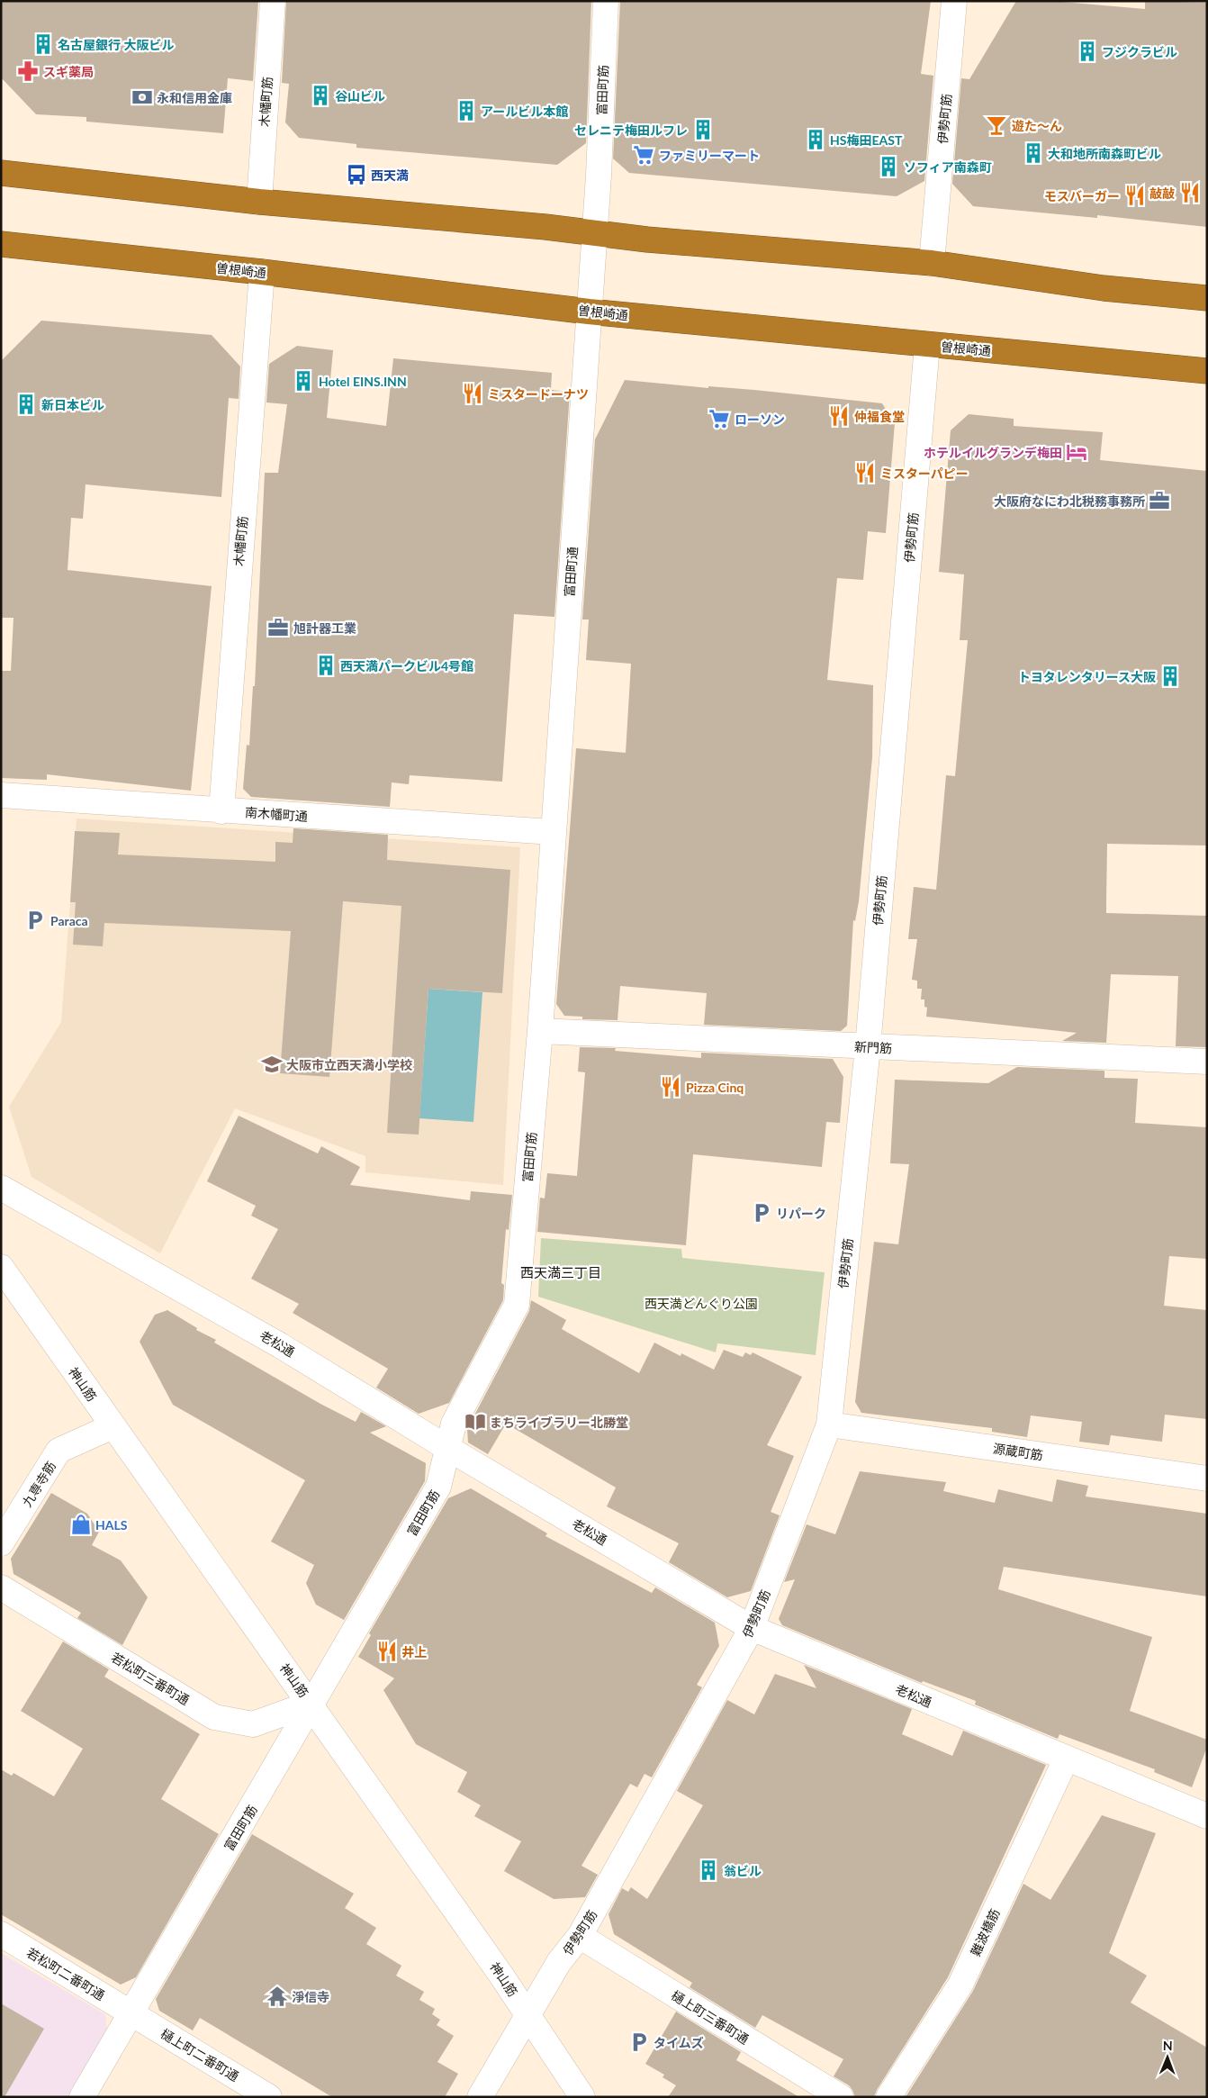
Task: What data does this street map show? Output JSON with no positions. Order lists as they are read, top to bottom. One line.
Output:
{"streets":{"highway":["曽根崎通"],"street":["富田町筋","木幡町筋","伊勢町筋","富田町通","南木幡町通","新門筋","老松通","神山筋","源蔵町筋","九専寺筋","若松町三番町通","難波橋筋","若松町二番町通","樋上町三番町通","樋上町二番町通"]},"crossings":[["富田町筋","曽根崎通"],["富田町筋","富田町通"],["富田町筋","南木幡町通"],["富田町筋","新門筋"],["富田町筋","老松通"],["富田町筋","神山筋"],["富田町筋","若松町三番町通"],["富田町筋","若松町二番町通"],["富田町筋","樋上町二番町通"],["木幡町筋","曽根崎通"],["木幡町筋","南木幡町通"],["伊勢町筋","曽根崎通"],["伊勢町筋","新門筋"],["伊勢町筋","老松通"],["伊勢町筋","神山筋"],["伊勢町筋","源蔵町筋"],["伊勢町筋","樋上町三番町通"],["曽根崎通","富田町通"],["富田町通","南木幡町通"],["老松通","難波橋筋"],["神山筋","九専寺筋"],["神山筋","若松町三番町通"],["若松町二番町通","樋上町二番町通"]],"districts":["西天満三丁目"],"parks":["西天満どんぐり公園"],"places":{"building":["名古屋銀行 大阪ビル","フジクラビル","谷山ビル","アールビル本館","セレニテ梅田ルフレ","HS梅田EAST","大和地所南森町ビル","ソフィア南森町","Hotel EINS.INN","新日本ビル","西天満パークビル4号館","トヨタレンタリース大阪","翁ビル"],"pharmacy":["スギ薬局"],"bank":["永和信用金庫"],"bar":["遊た～ん"],"supermarket":["ファミリーマート","ローソン"],"bus stop":["西天満"],"restaurant":["敲敲","モスバーガー","ミスタードーナツ","仲福食堂","ミスターパピー","Pizza Cinq","井上"],"hotel":["ホテルイルグランデ梅田"],"office":["大阪府なにわ北税務事務所","旭計器工業"],"parking":["Paraca","リパーク","タイムズ"],"school or university":["大阪市立西天満小学校"],"library":["まちライブラリー北勝堂"],"shop":["HALS"],"temple":["淨信寺"]},"north":"top"}
